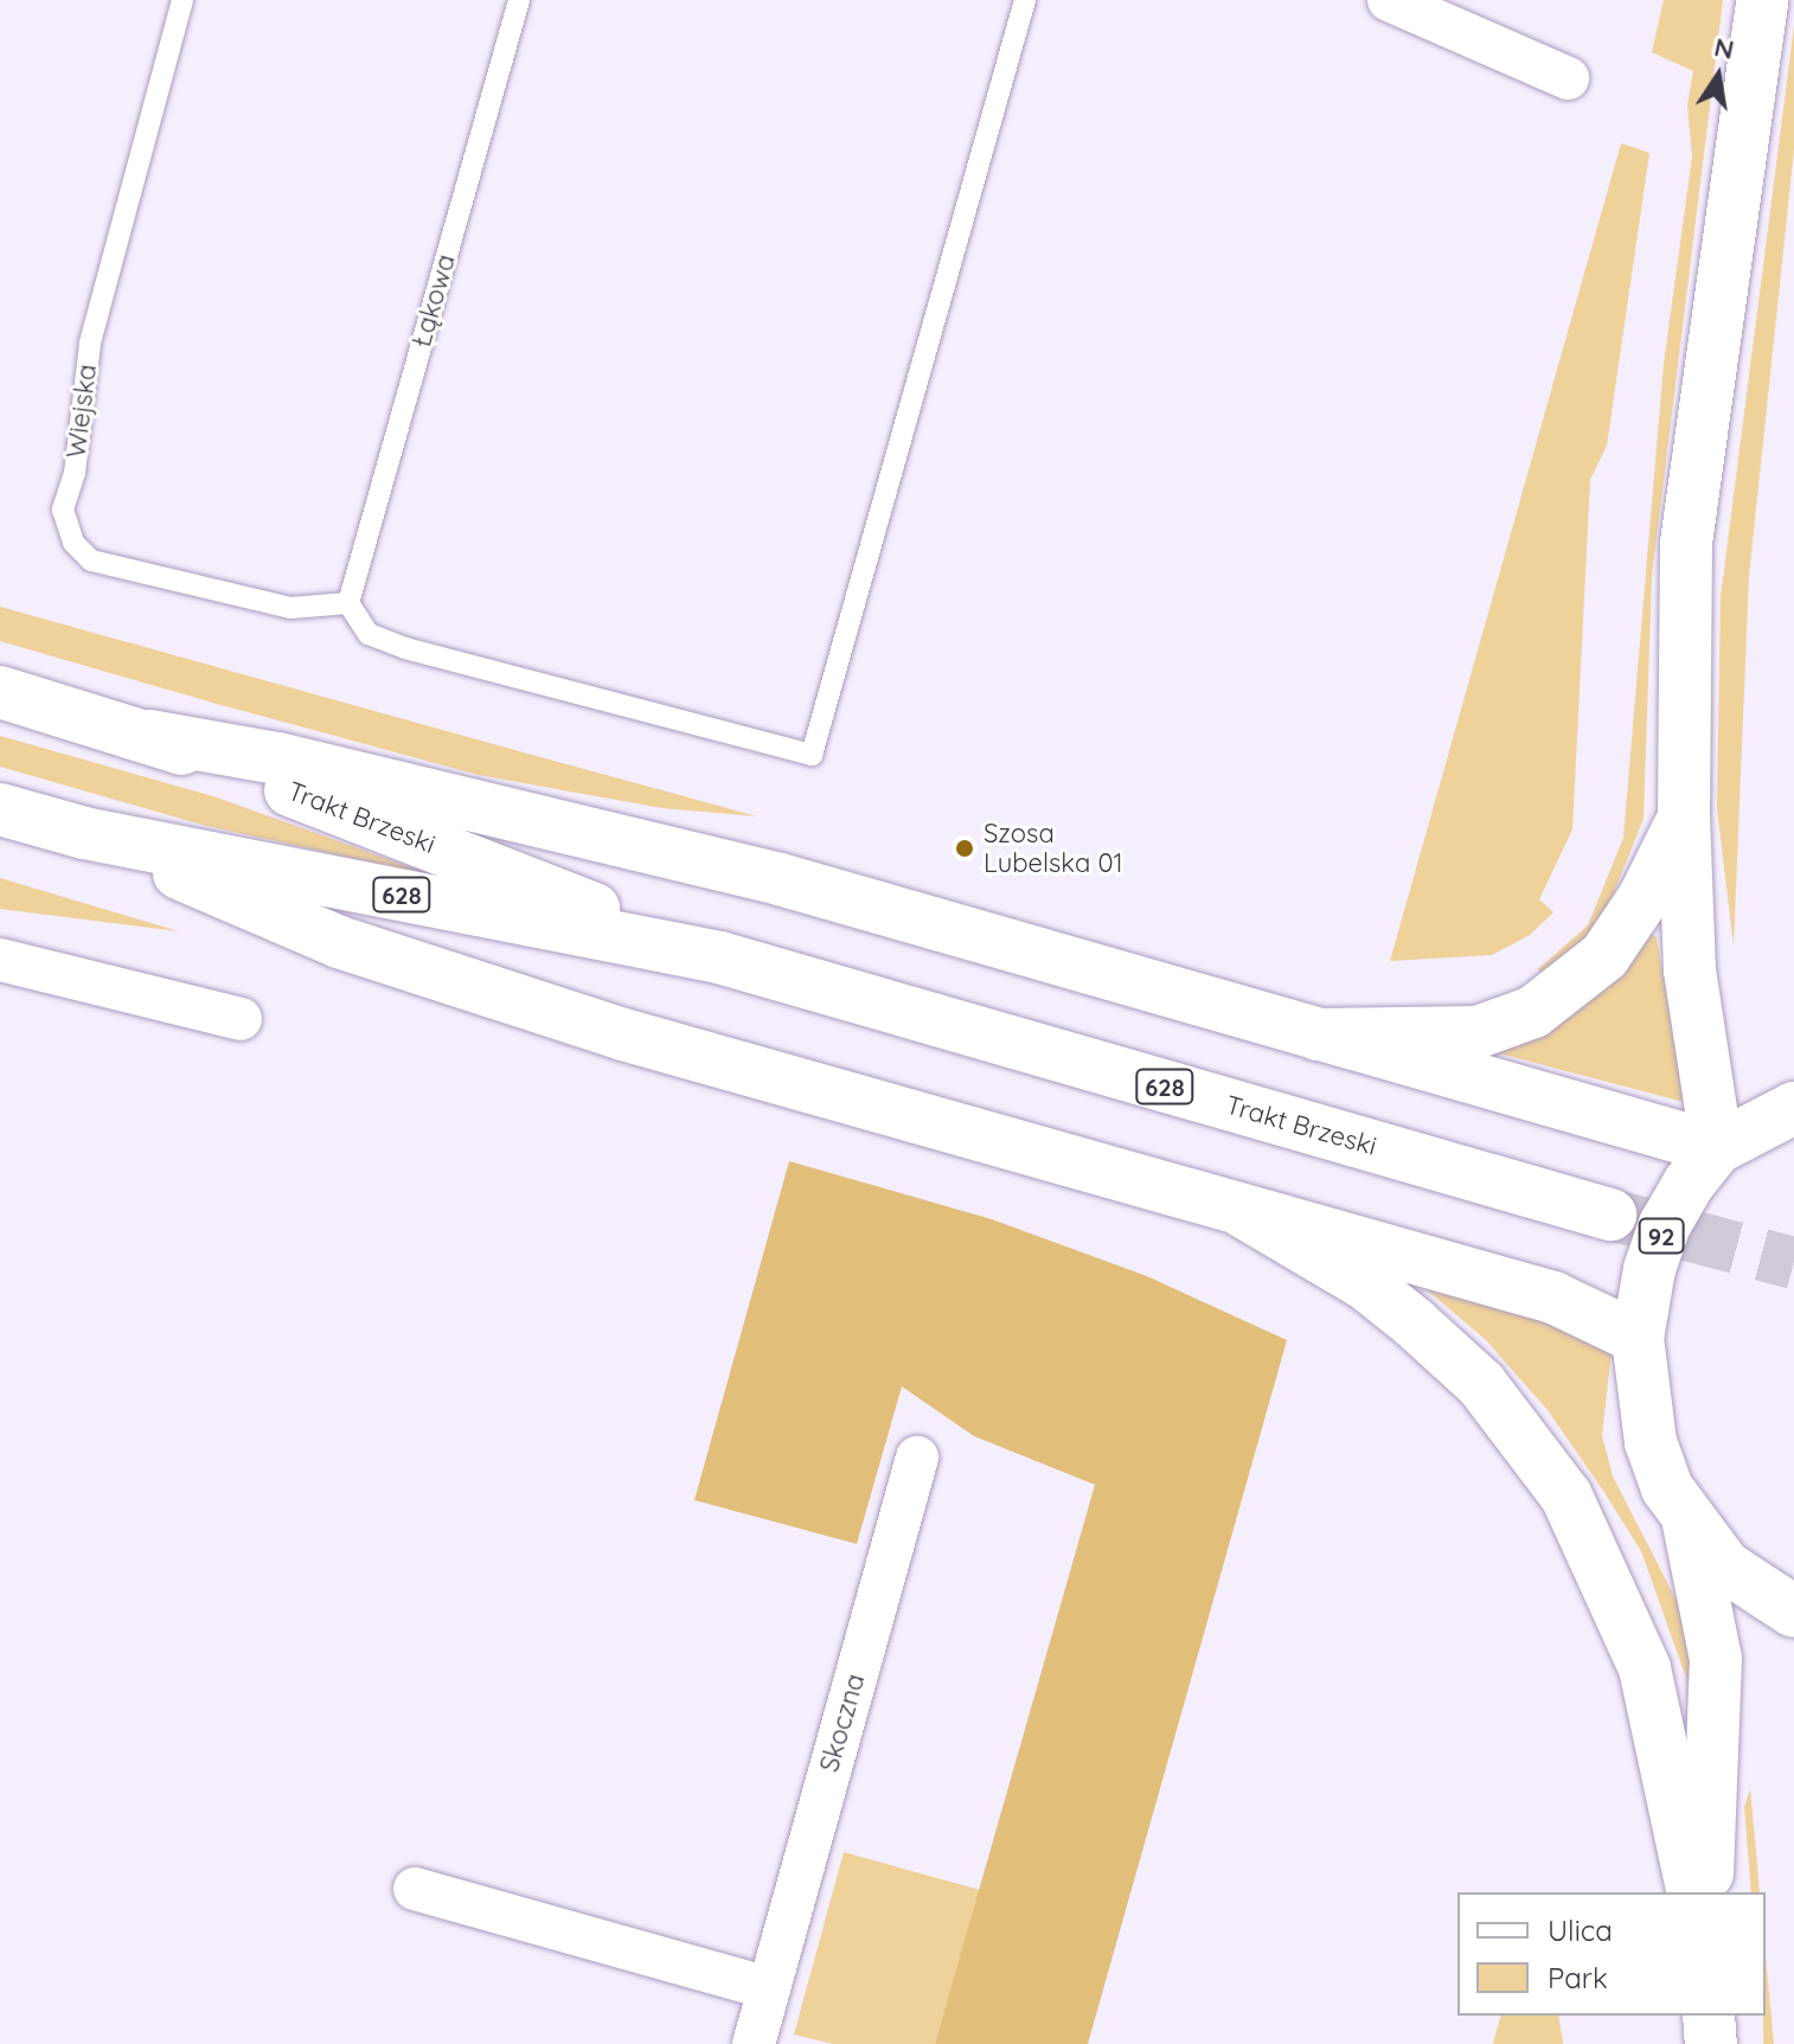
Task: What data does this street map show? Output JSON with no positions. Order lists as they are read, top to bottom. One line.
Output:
{"streets":{"main road":["Trakt Brzeski","628","92"],"street":["Skoczna"],"lane":["Łąkowa","Wiejska"]},"crossings":[["Łąkowa","Wiejska"]],"places":["Szosa Lubelska 01"],"legend":["Ulica","Park"],"north":"top"}
